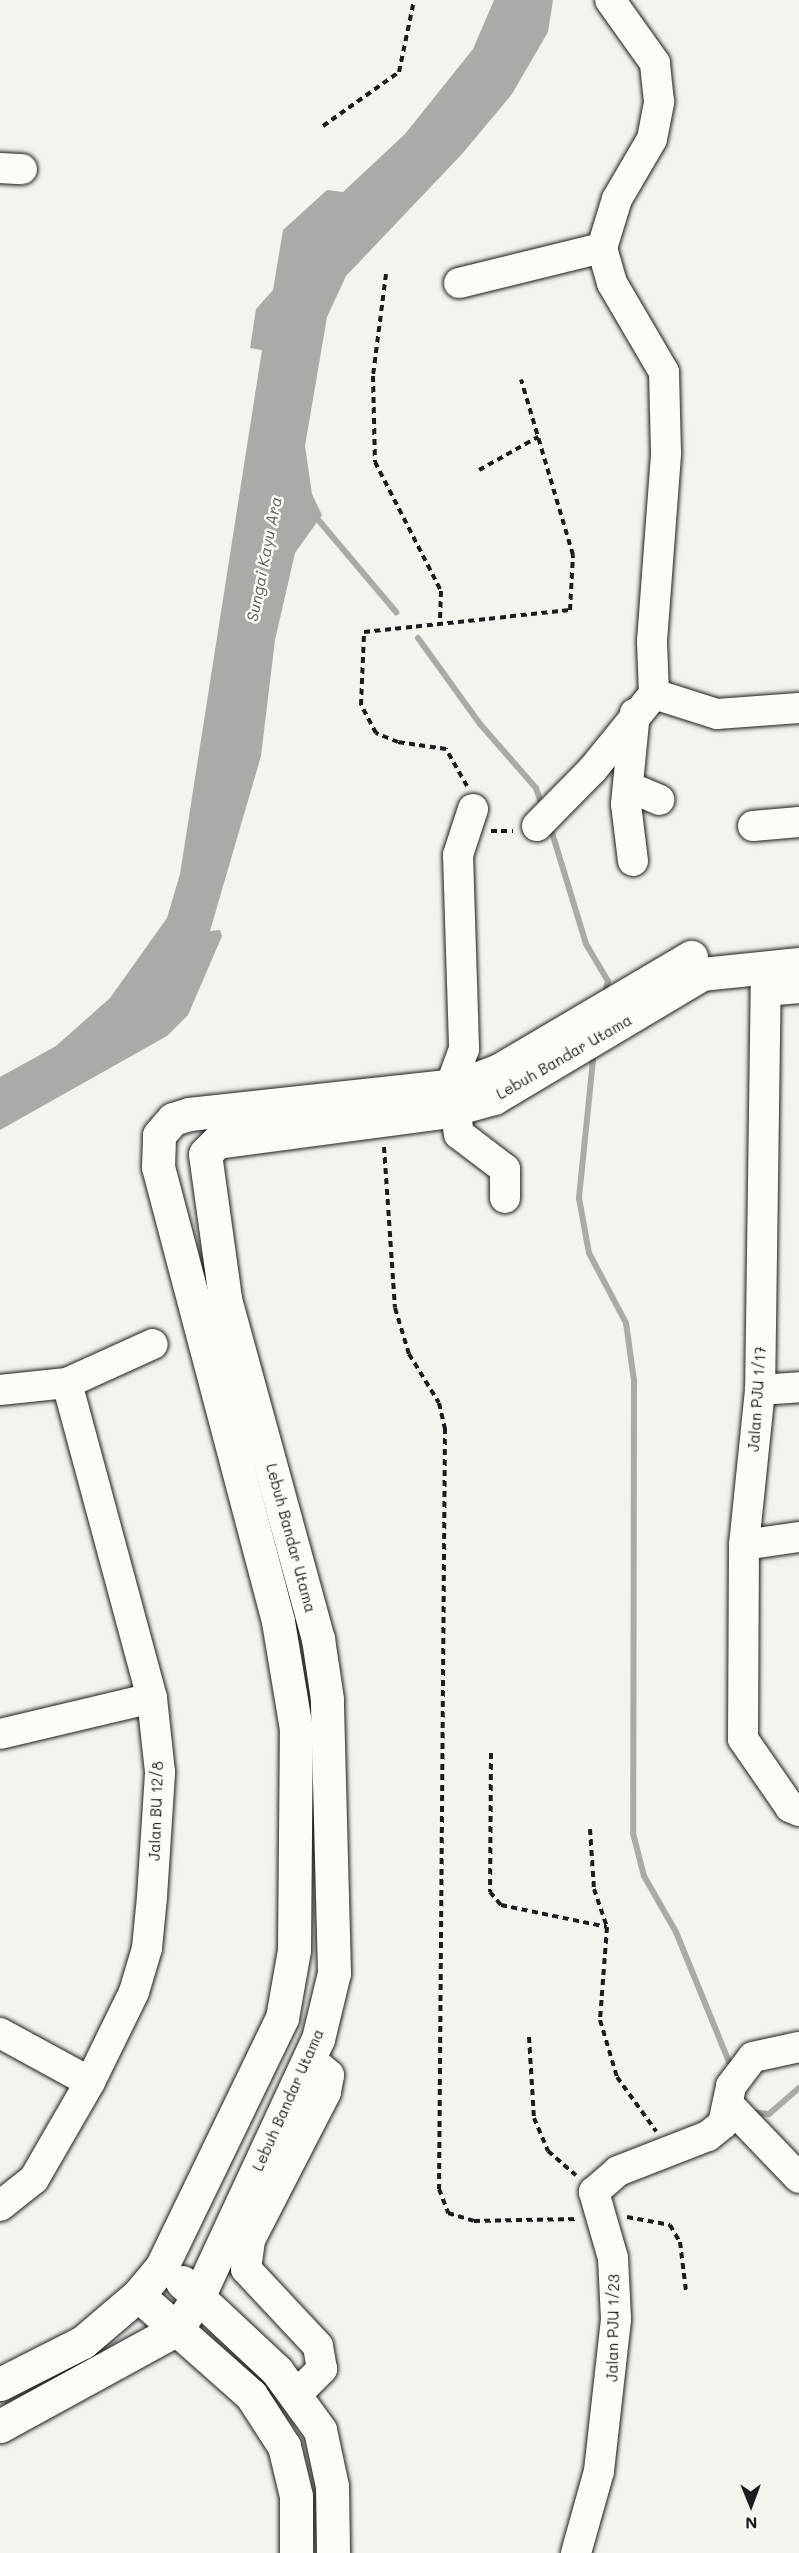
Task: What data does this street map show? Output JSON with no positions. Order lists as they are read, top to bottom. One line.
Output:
{"streets":{"main road":["Lebuh Bandar Utama"],"street":["Jalan PJU 1/17","Jalan BU 12/8","Jalan PJU 1/23"]},"crossings":[["Lebuh Bandar Utama","Jalan PJU 1/17"]],"water":["Sungai Kayu Ara"],"north":"bottom"}
